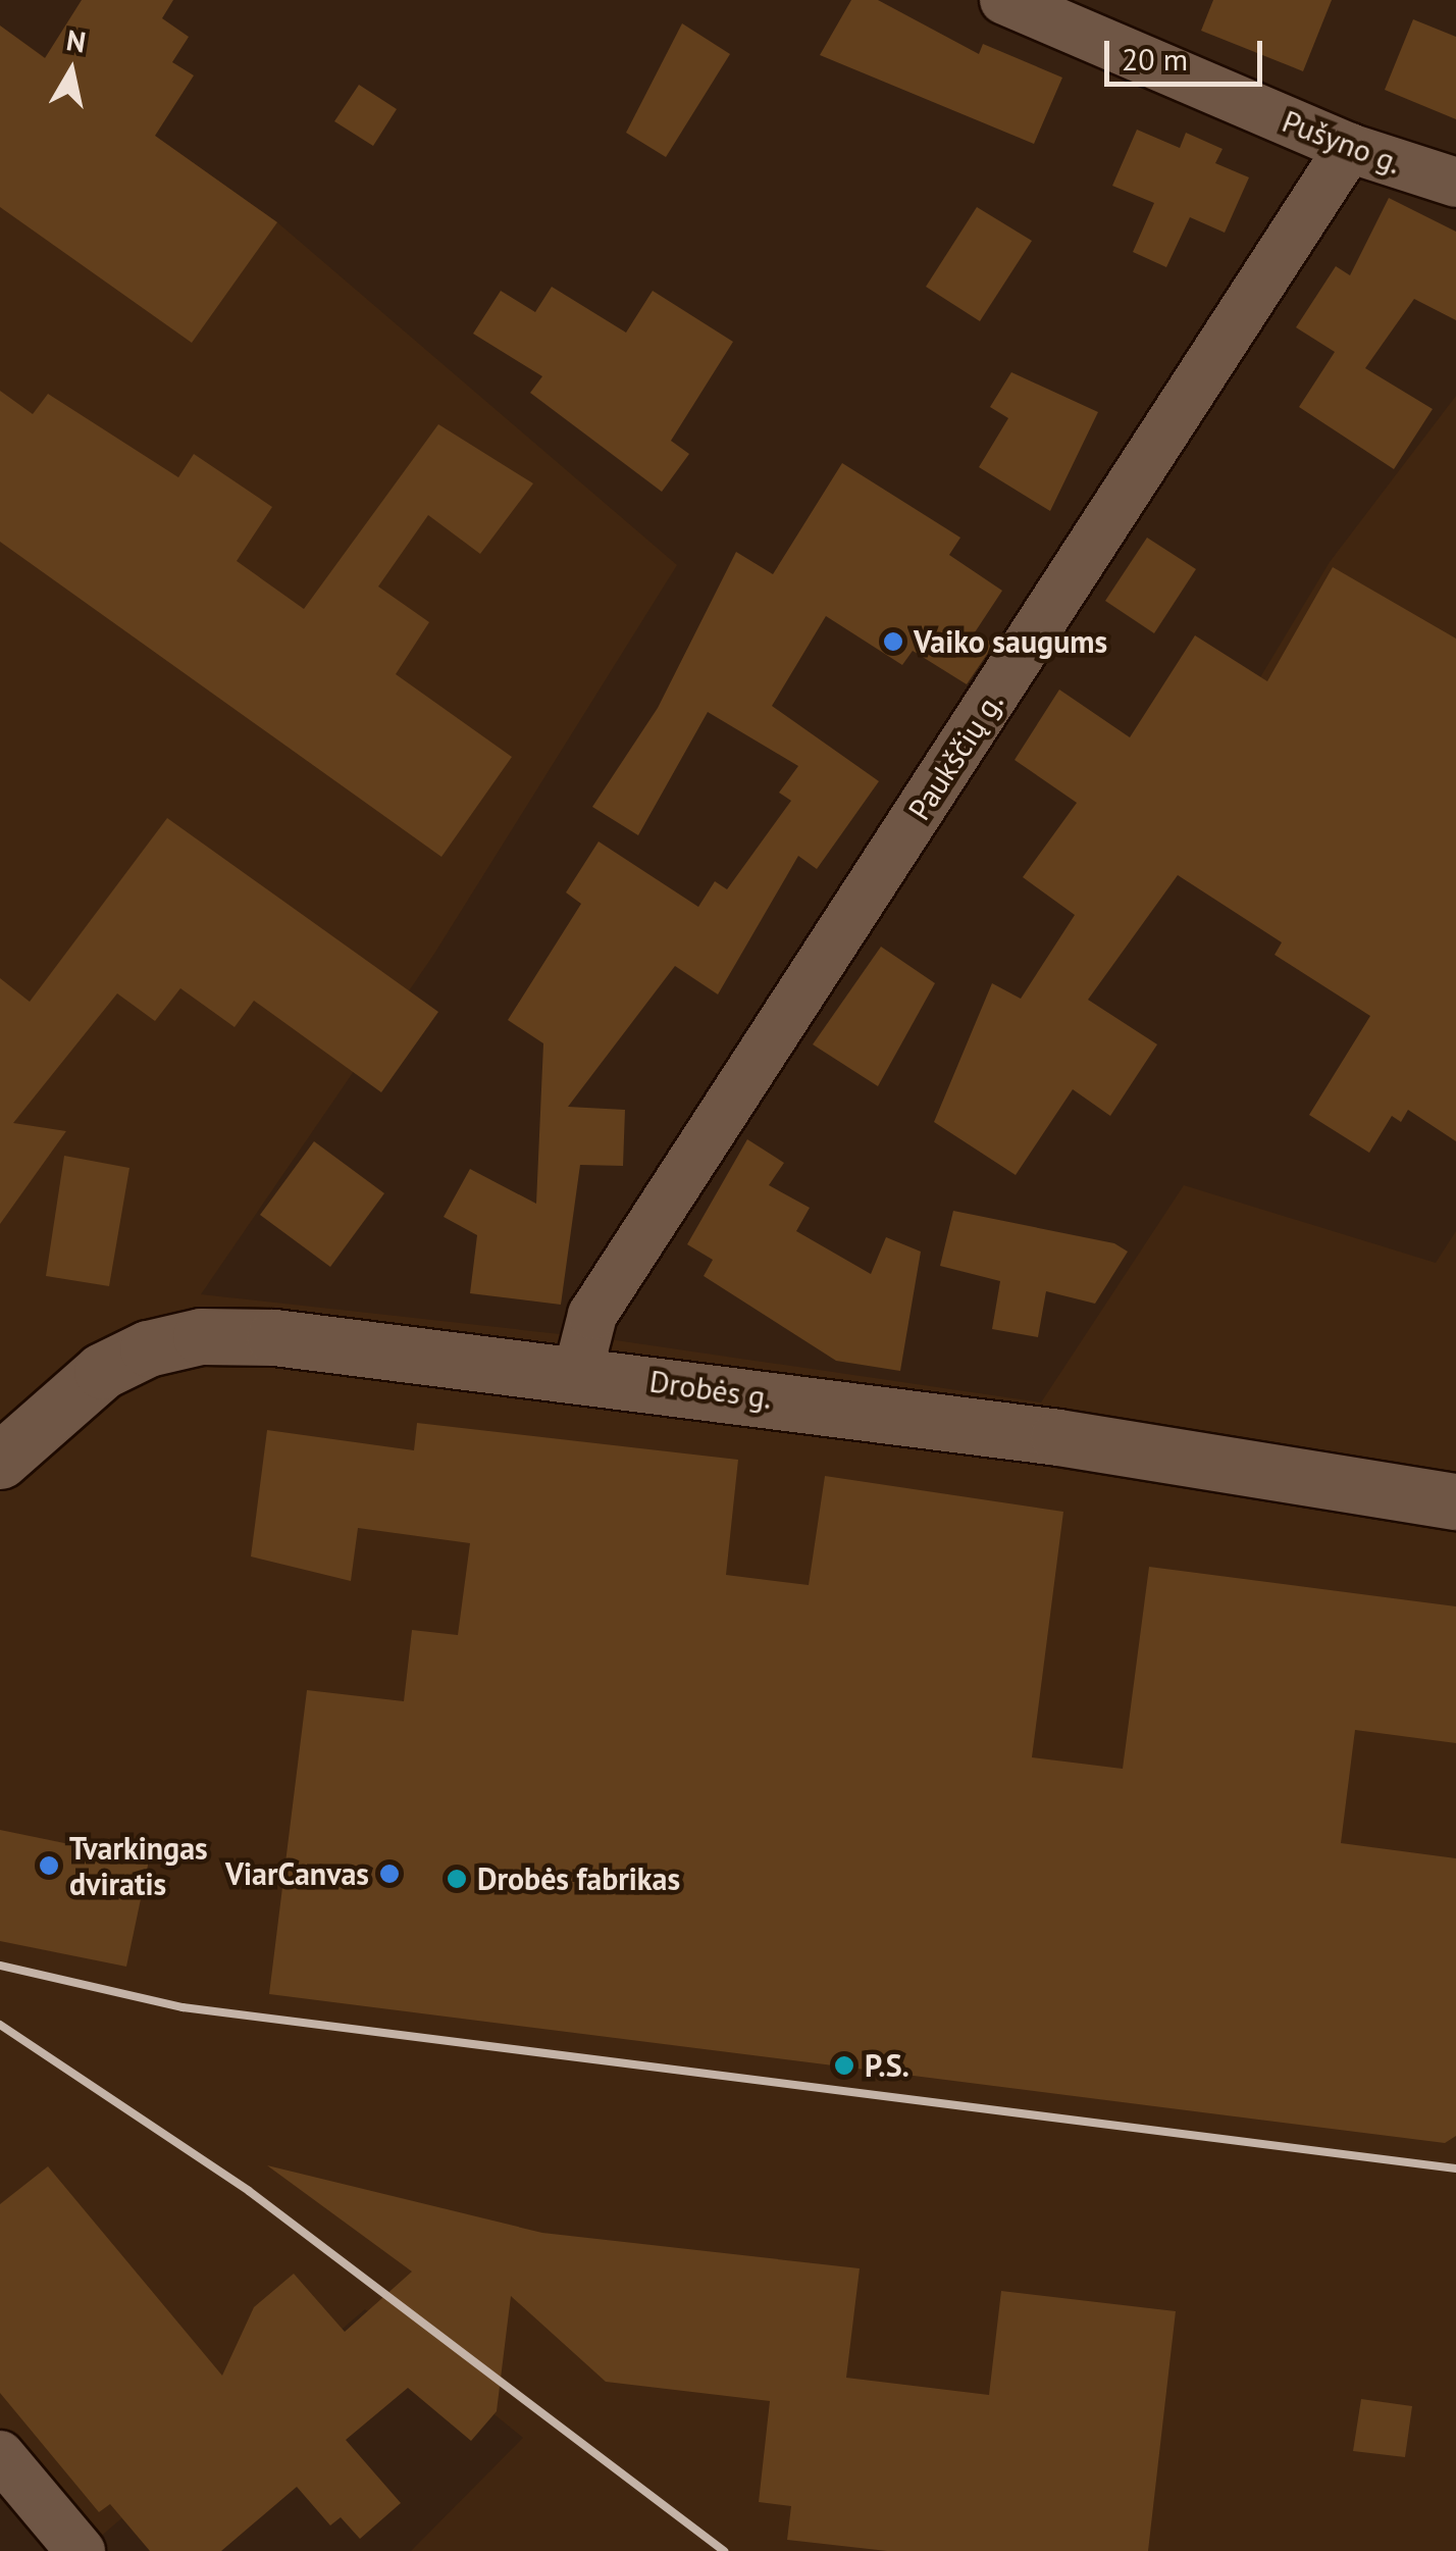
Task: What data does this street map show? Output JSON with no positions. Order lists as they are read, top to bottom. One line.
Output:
{"streets":{"street":["Pušyno g.","Paukščių g.","Drobės g."]},"crossings":[["Pušyno g.","Paukščių g."],["Paukščių g.","Drobės g."]],"places":["Vaiko saugums","Tvarkingas dviratis","ViarCanvas","Drobės fabrikas","P.S."],"scale_bar":"20 m","north":"top"}
